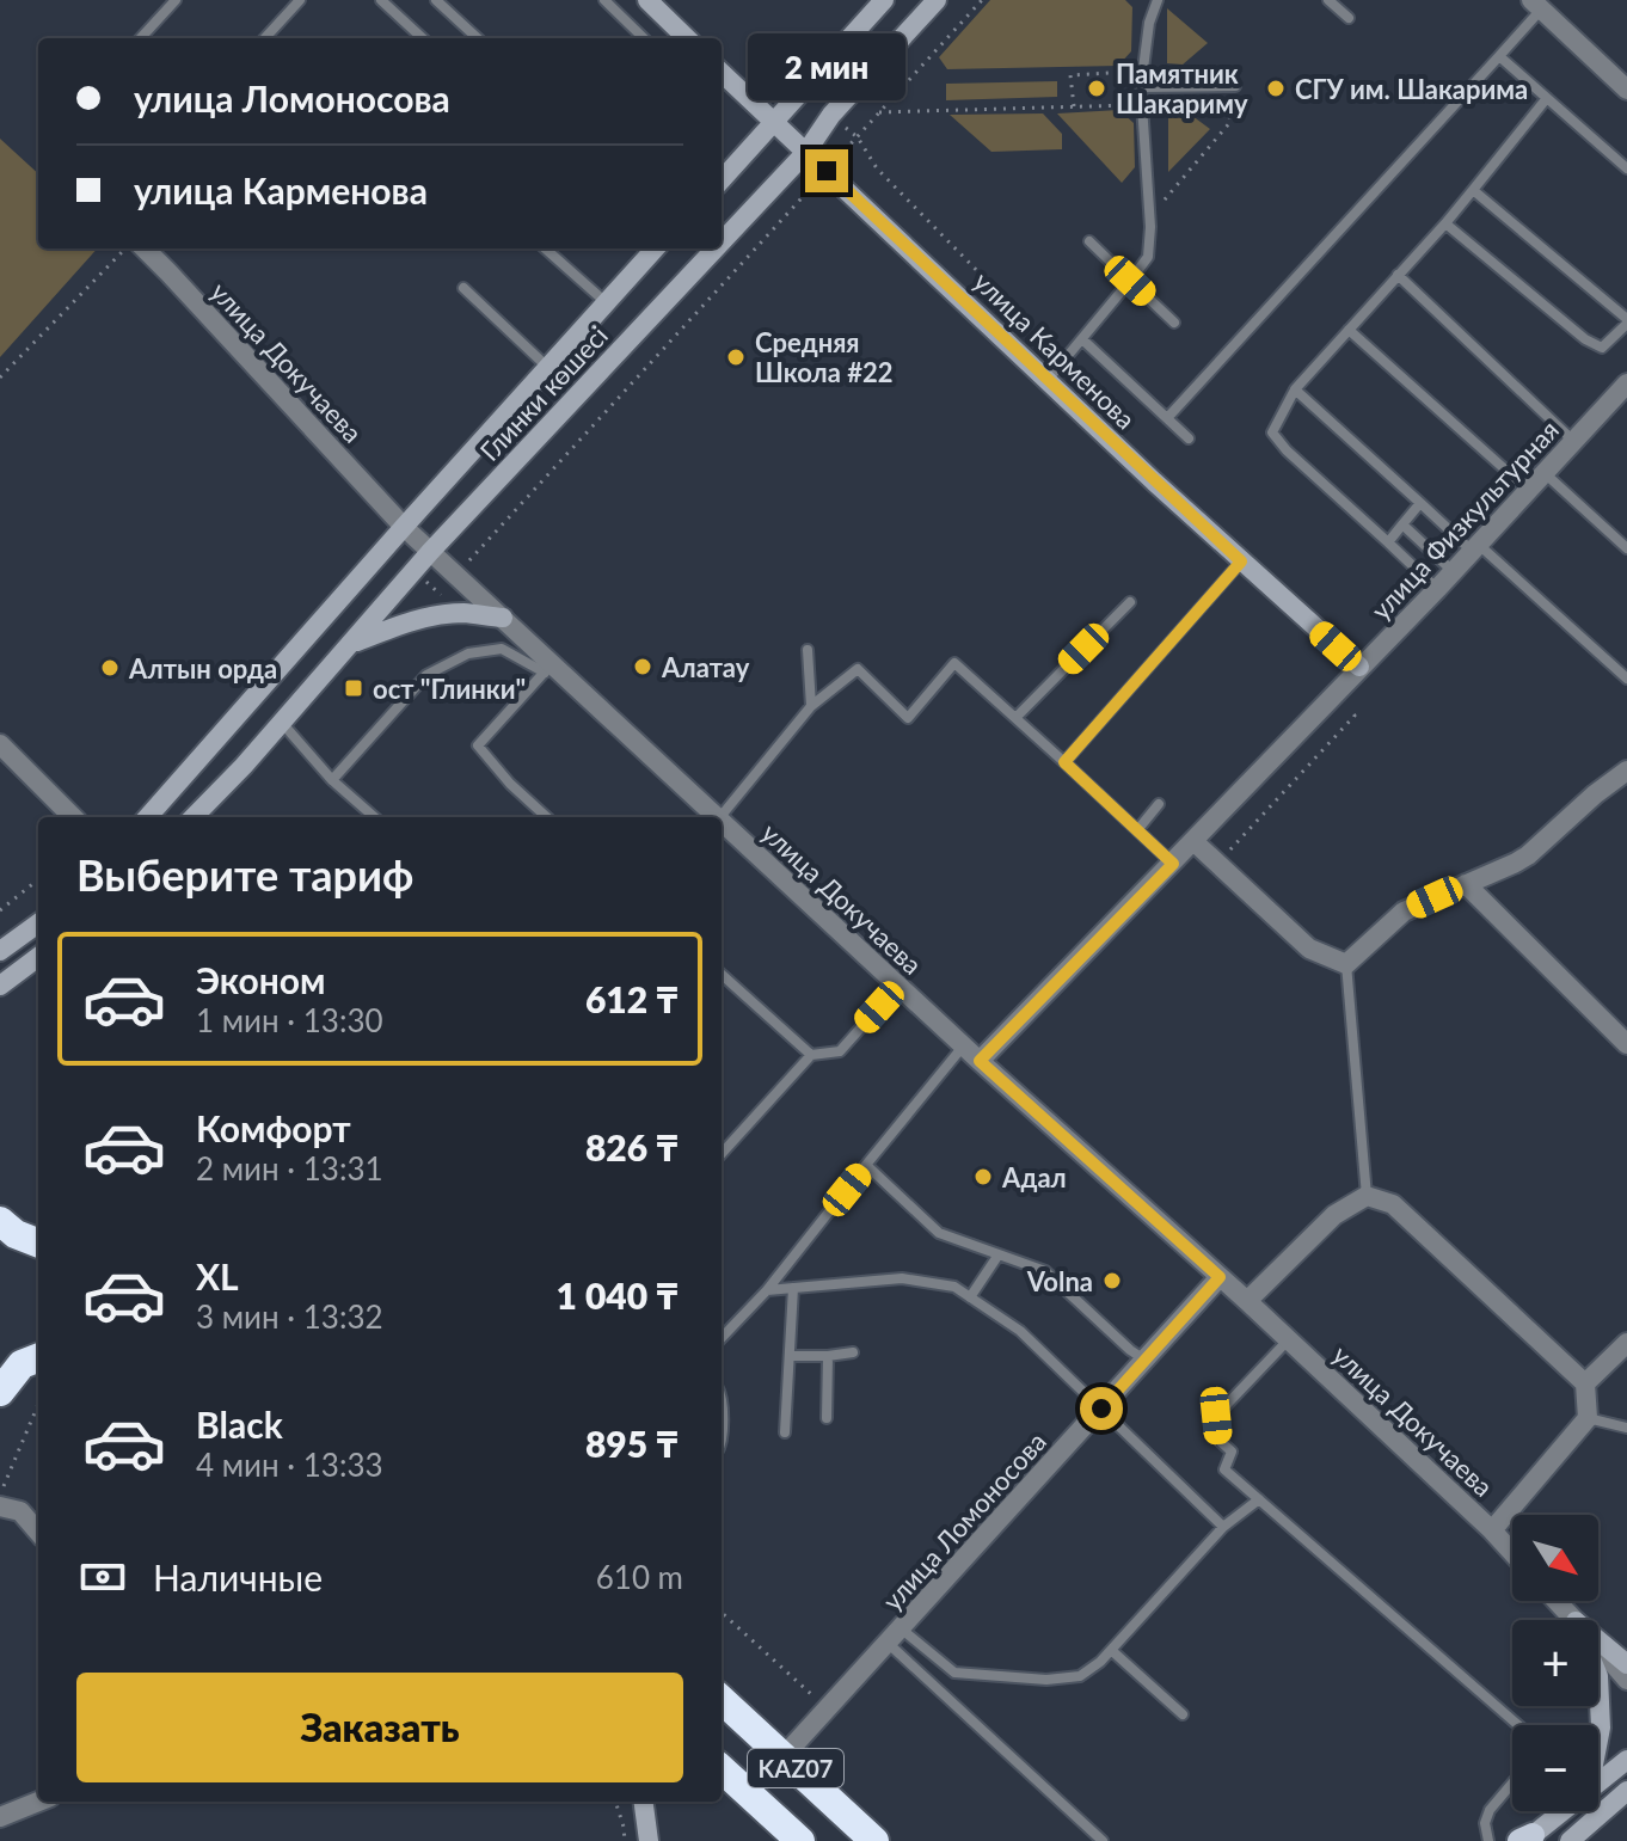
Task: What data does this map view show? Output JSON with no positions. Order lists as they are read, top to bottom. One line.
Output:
{"streets":{"highway":["KAZ07"],"main road":["улица Карменова","Глинки көшесі"],"street":["улица Докучаева","улица Физкультурная","улица Ломоносова"]},"crossings":[["улица Карменова","Глинки көшесі"],["улица Карменова","улица Физкультурная"],["улица Докучаева","Глинки көшесі"],["улица Докучаева","улица Физкультурная"],["улица Докучаева","улица Ломоносова"],["улица Ломоносова","KAZ07"]],"places":{"other":["Памятник Шакариму","СГУ им. Шакарима","Средняя Школа #22","Алатау","Алтын орда","Адал","Volna"],"transit":["ост \"Глинки\""]},"north":"bottom right","page":{"bubble":"2 мин","banner":["улица Ломоносова","улица Карменова"],"heading":"Выберите тариф","list":[{"name":"Эконом","note":"1 мин · 13:30","value":"612 ₸"},{"name":"Комфорт","note":"2 мин · 13:31","value":"826 ₸"},{"name":"XL","note":"3 мин · 13:32","value":"1 040 ₸"},{"name":"Black","note":"4 мин · 13:33","value":"895 ₸"}],"map_buttons":["+","−"],"pay":["Наличные","610 m"],"buttons":"Заказать"}}
